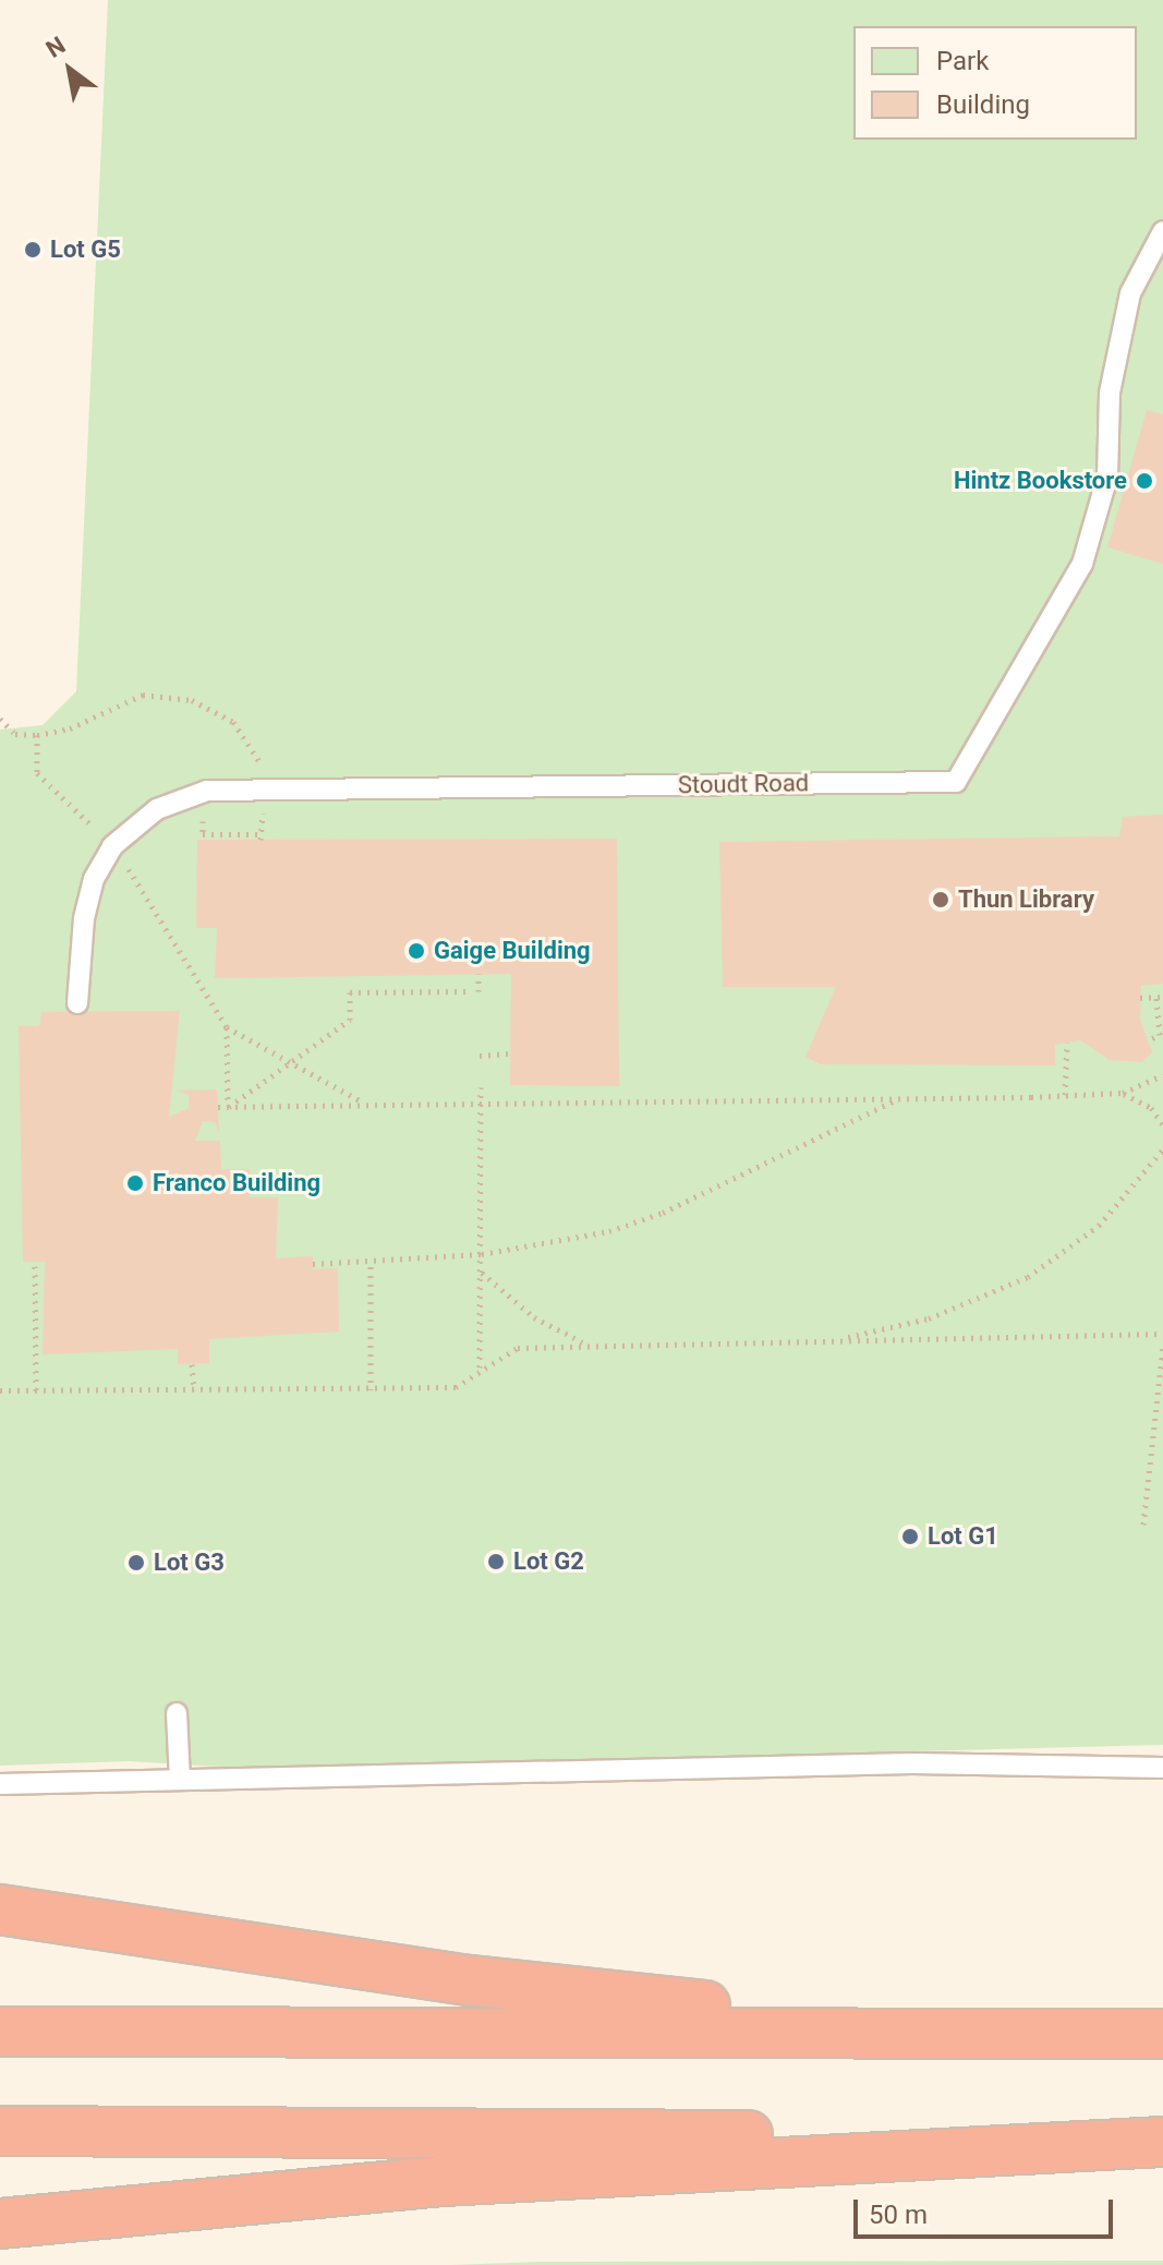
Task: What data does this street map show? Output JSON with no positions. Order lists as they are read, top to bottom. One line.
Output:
{"streets":{"lane":["Stoudt Road"]},"places":["Lot G5","Hintz Bookstore","Thun Library","Gaige Building","Franco Building","Lot G1","Lot G2","Lot G3"],"legend":["Park","Building"],"scale_bar":"50 m","north":"top left"}
